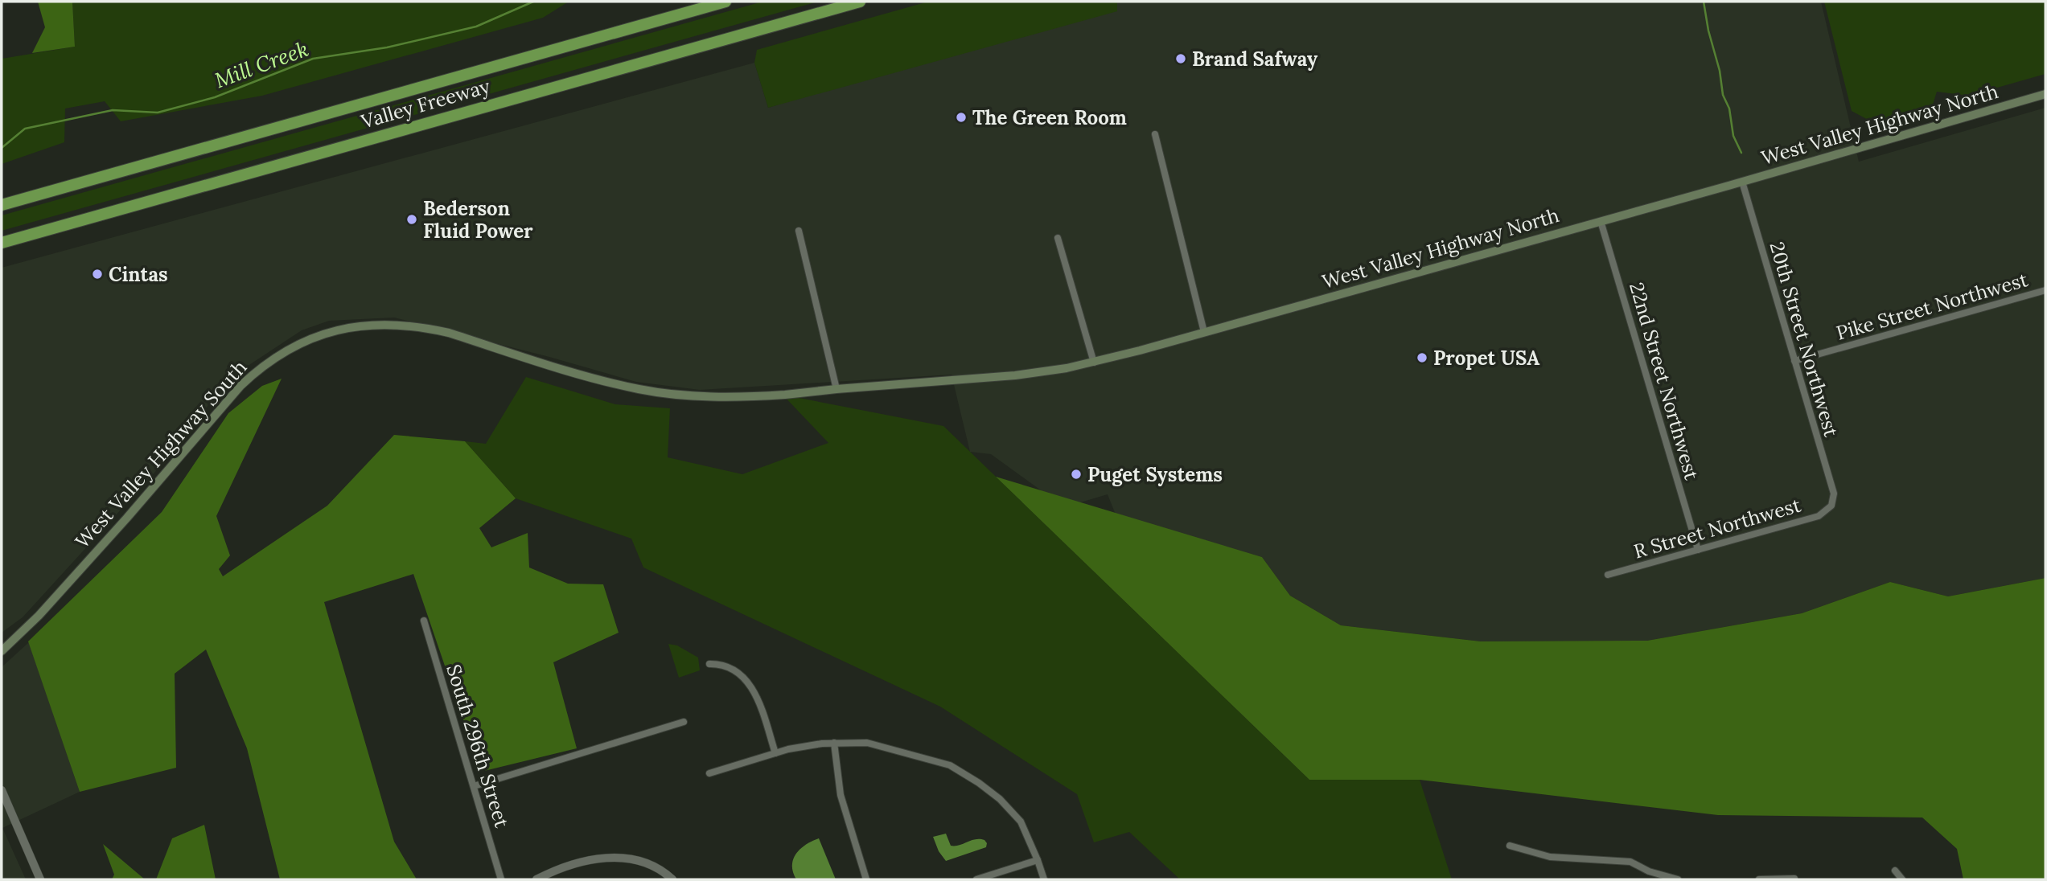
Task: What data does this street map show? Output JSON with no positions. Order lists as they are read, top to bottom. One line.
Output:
{"streets":{"highway":["Valley Freeway"],"main road":["West Valley Highway North","West Valley Highway South"],"street":["Pike Street Northwest","20th Street Northwest","22nd Street Northwest","R Street Northwest","South 296th Street"]},"crossings":[["West Valley Highway North","20th Street Northwest"],["West Valley Highway North","22nd Street Northwest"],["West Valley Highway North","West Valley Highway South"],["Pike Street Northwest","20th Street Northwest"],["20th Street Northwest","R Street Northwest"],["22nd Street Northwest","R Street Northwest"]],"water":["Mill Creek"],"places":["Brand Safway","The Green Room","Bederson Fluid Power","Cintas","Propet USA","Puget Systems"]}
